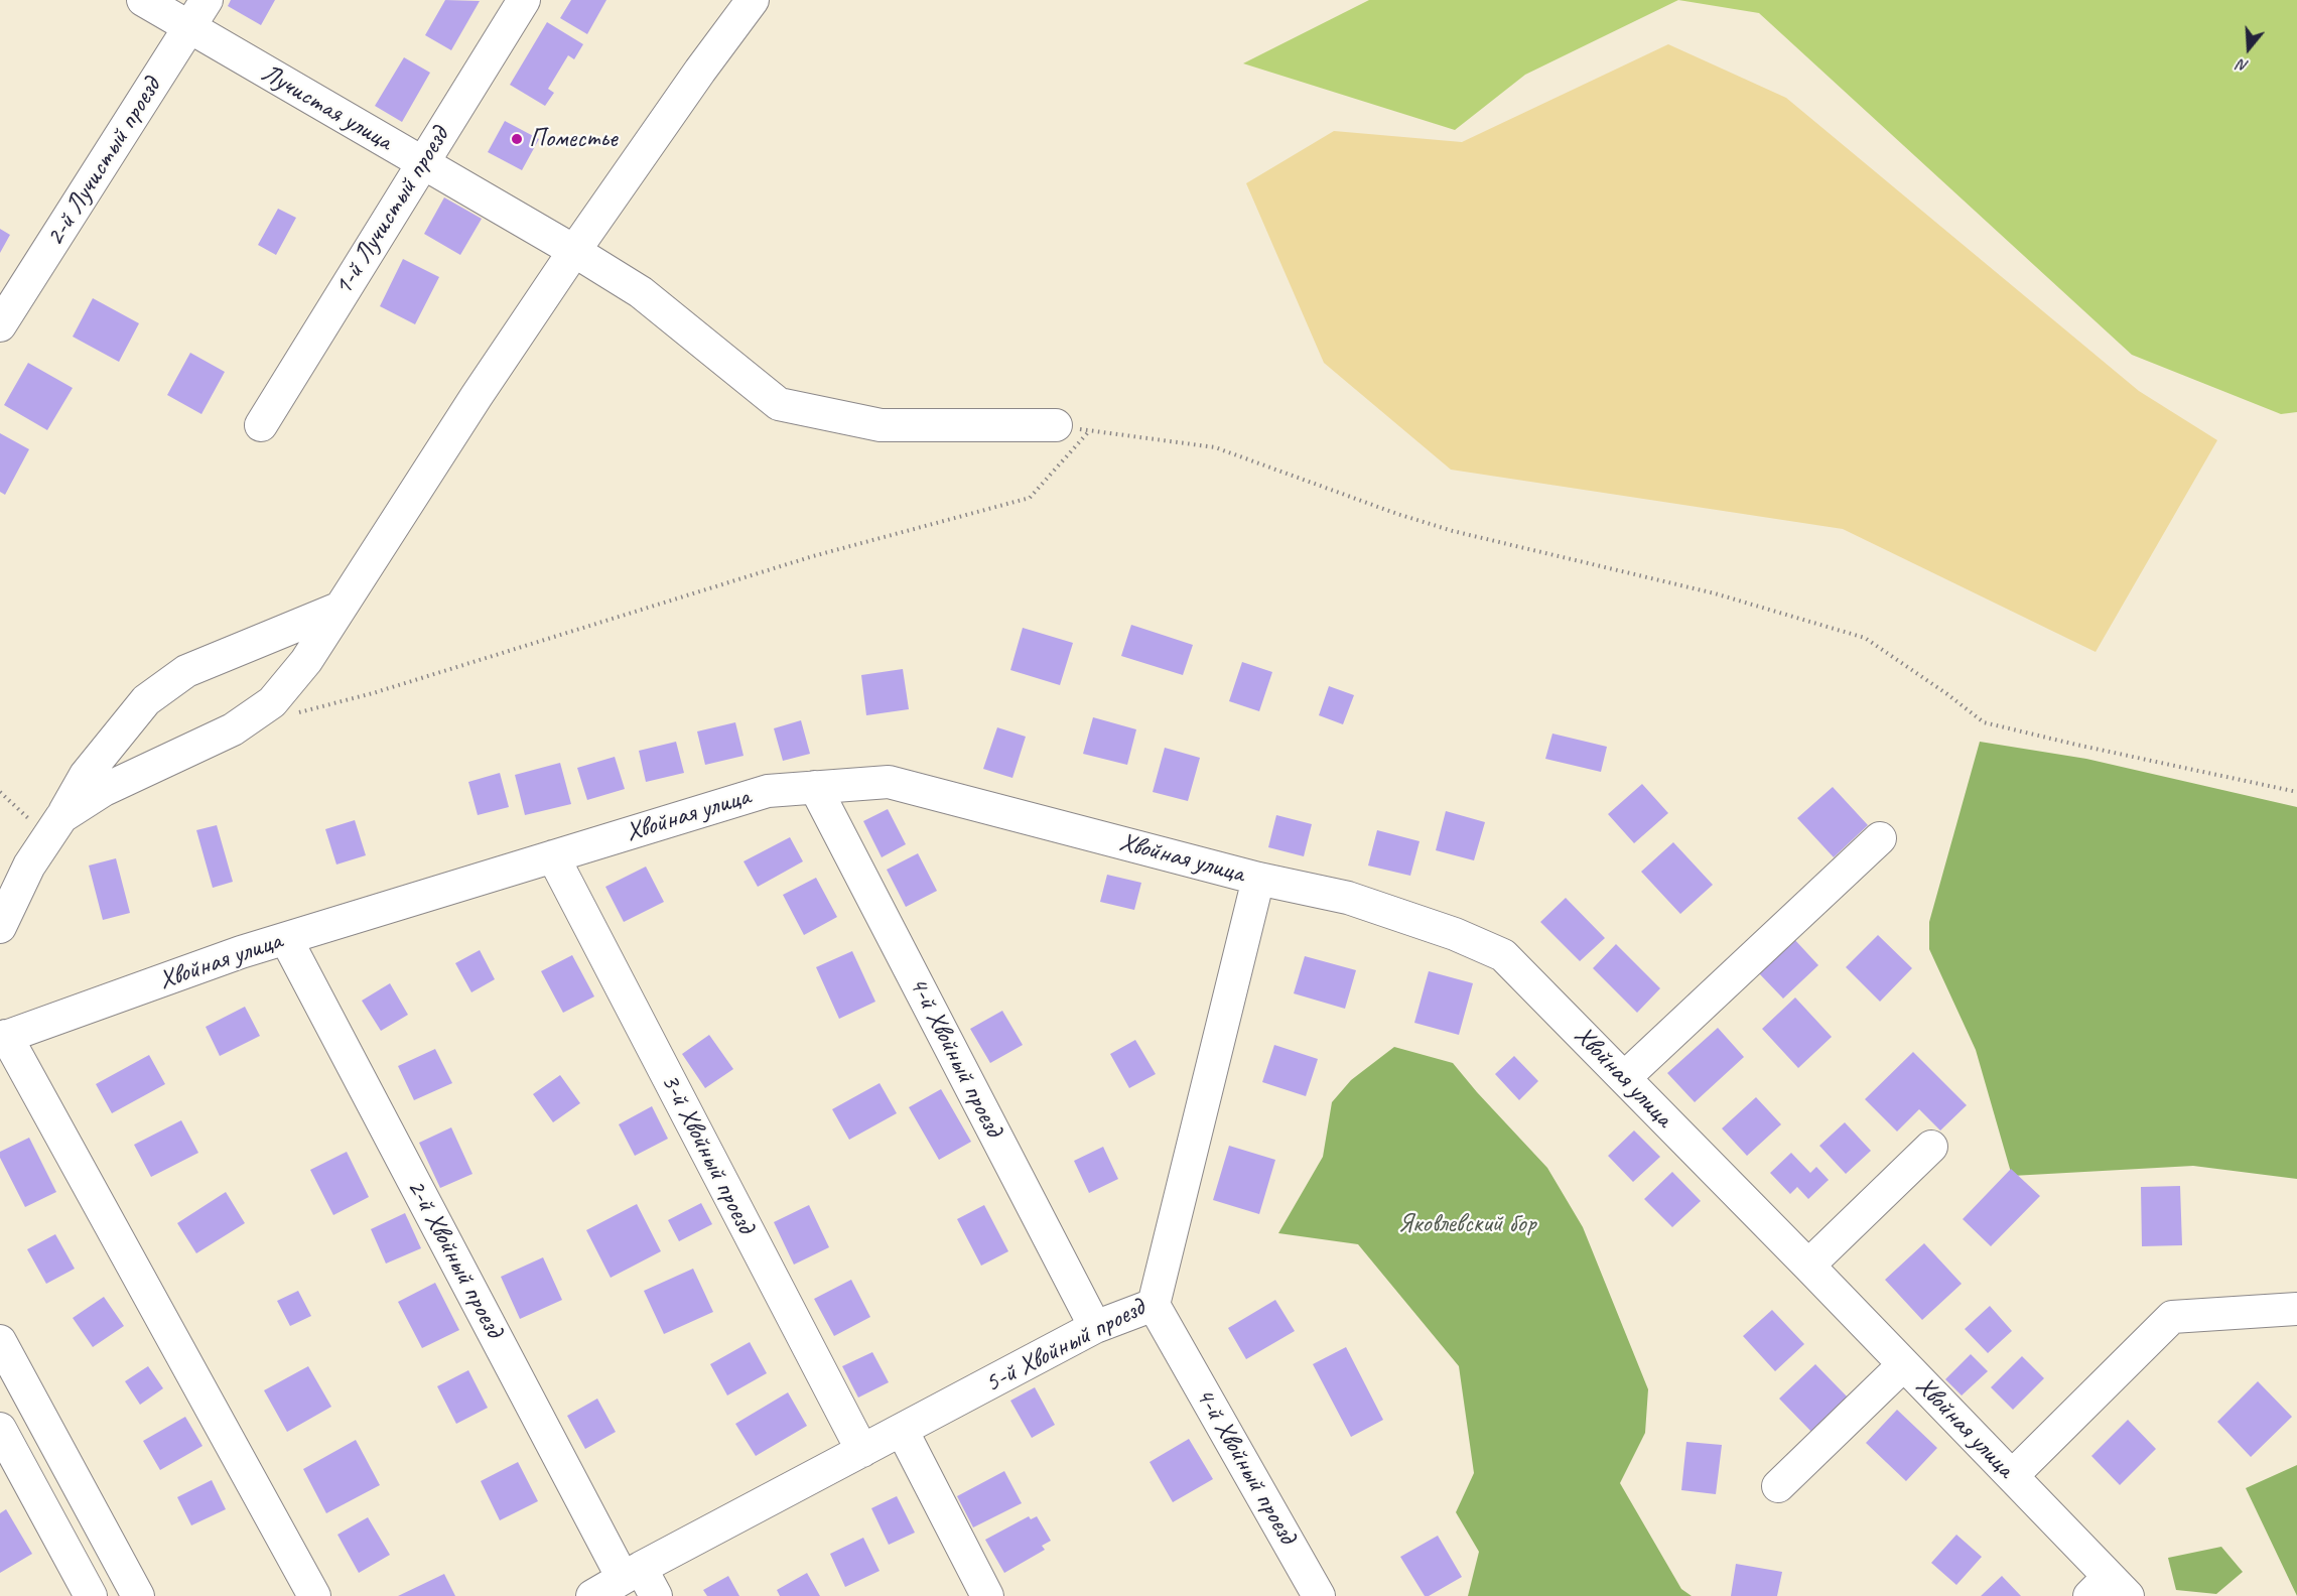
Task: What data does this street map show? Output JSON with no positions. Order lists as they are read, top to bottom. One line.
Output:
{"streets":{"street":["Лучистая улица","2-й Лучистый проезд","1-й Лучистый проезд","Хвойная улица","4-й Хвойный проезд","3-й Хвойный проезд","2-й Хвойный проезд","5-й Хвойный проезд"]},"crossings":[["Лучистая улица","2-й Лучистый проезд"],["Лучистая улица","1-й Лучистый проезд"],["Хвойная улица","4-й Хвойный проезд"],["Хвойная улица","3-й Хвойный проезд"],["Хвойная улица","2-й Хвойный проезд"],["Хвойная улица","5-й Хвойный проезд"],["4-й Хвойный проезд","5-й Хвойный проезд"],["3-й Хвойный проезд","5-й Хвойный проезд"],["2-й Хвойный проезд","5-й Хвойный проезд"]],"parks":["Яковлевский бор"],"places":["Поместье"],"north":"bottom"}
